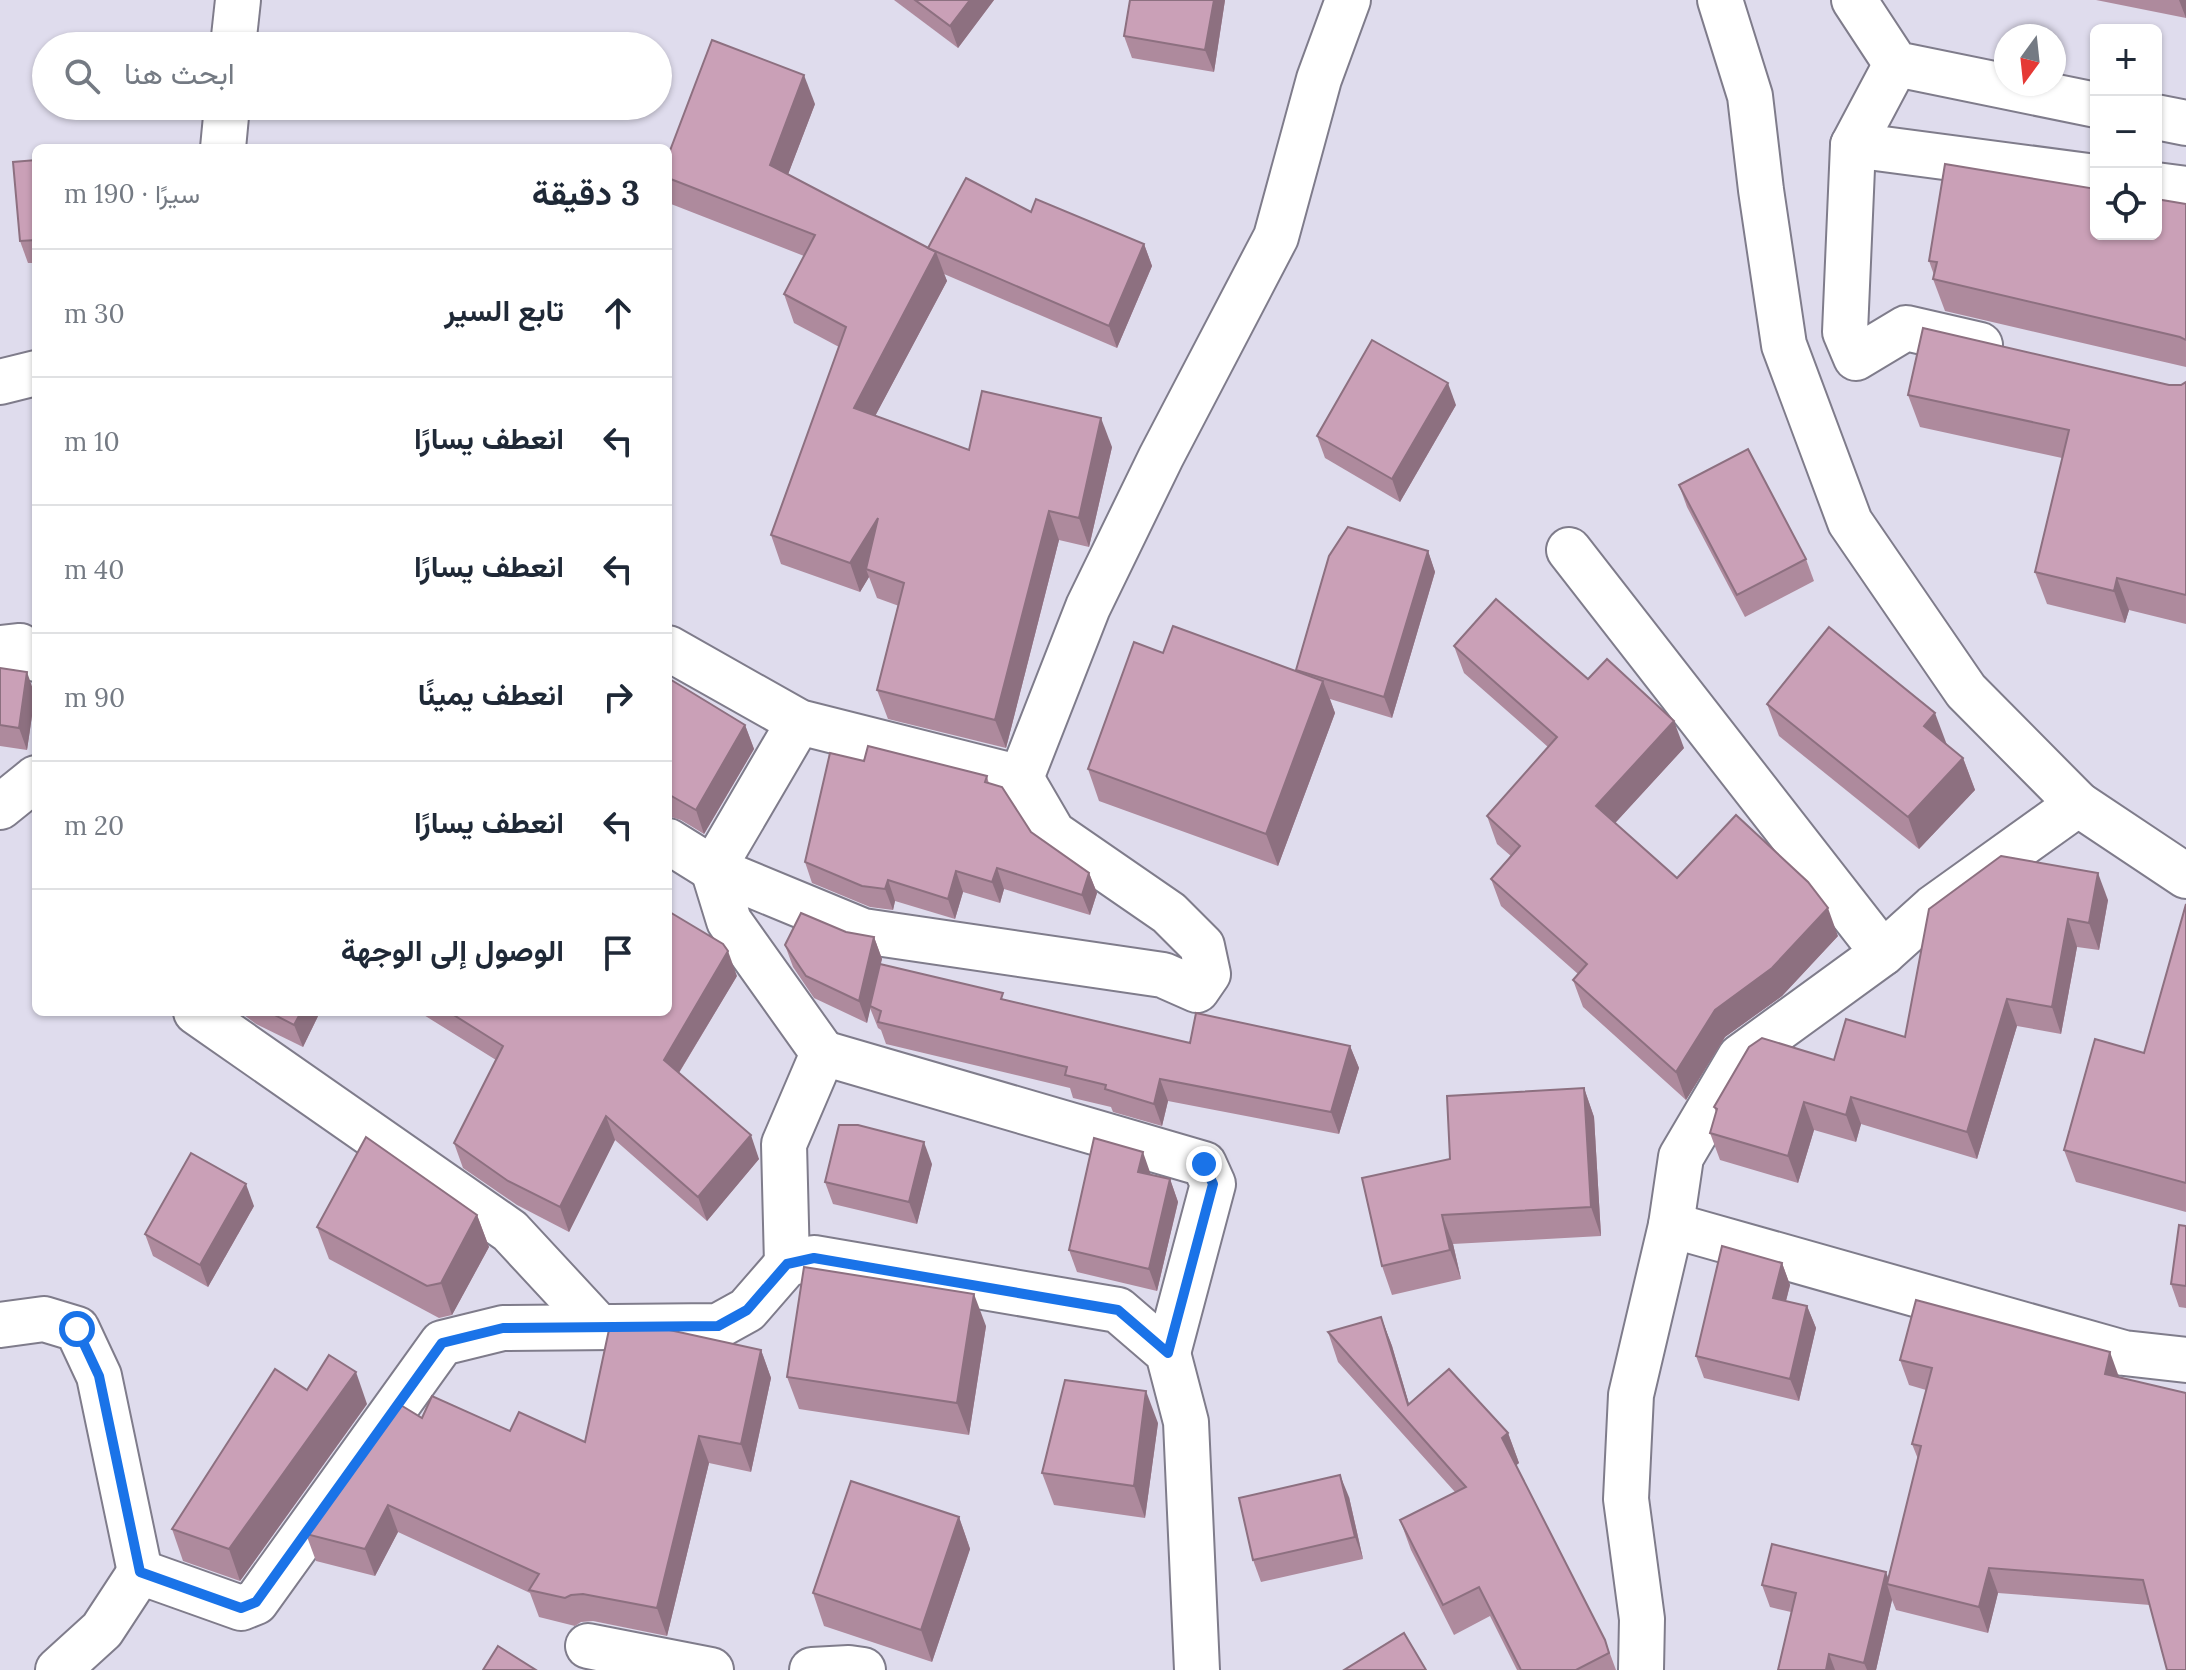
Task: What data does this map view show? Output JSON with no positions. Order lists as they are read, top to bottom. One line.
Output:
{"north":"bottom","page":{"map_buttons":["+","−"],"search":"ابحث هنا","heading":["3 دقيقة","سيرًا · 190 m"],"list":[["تابع السير","30 m"],["انعطف يسارًا","10 m"],["انعطف يسارًا","40 m"],["انعطف يمينًا","90 m"],["انعطف يسارًا","20 m"],"الوصول إلى الوجهة"]}}
